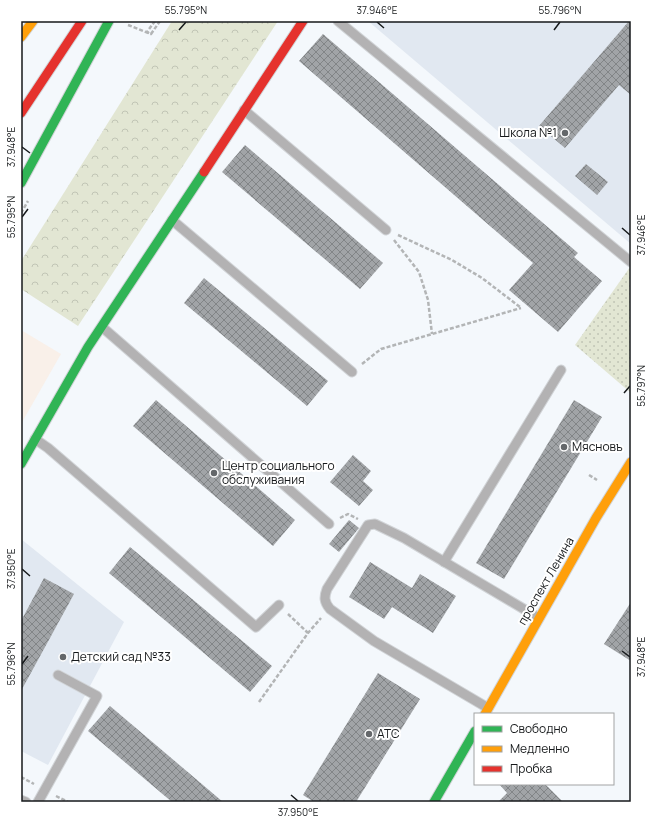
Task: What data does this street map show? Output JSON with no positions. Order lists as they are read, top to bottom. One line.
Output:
{"streets":{"main road":["проспект Ленина"]},"places":["Школа №1","Мясновъ","Центр социального обслуживания","Детский сад №33","АТС"],"legend":["Свободно","Медленно","Пробка"],"coordinates":["55.795°N","37.946°E","55.796°N","37.948°E","55.797°N","37.950°E"]}
